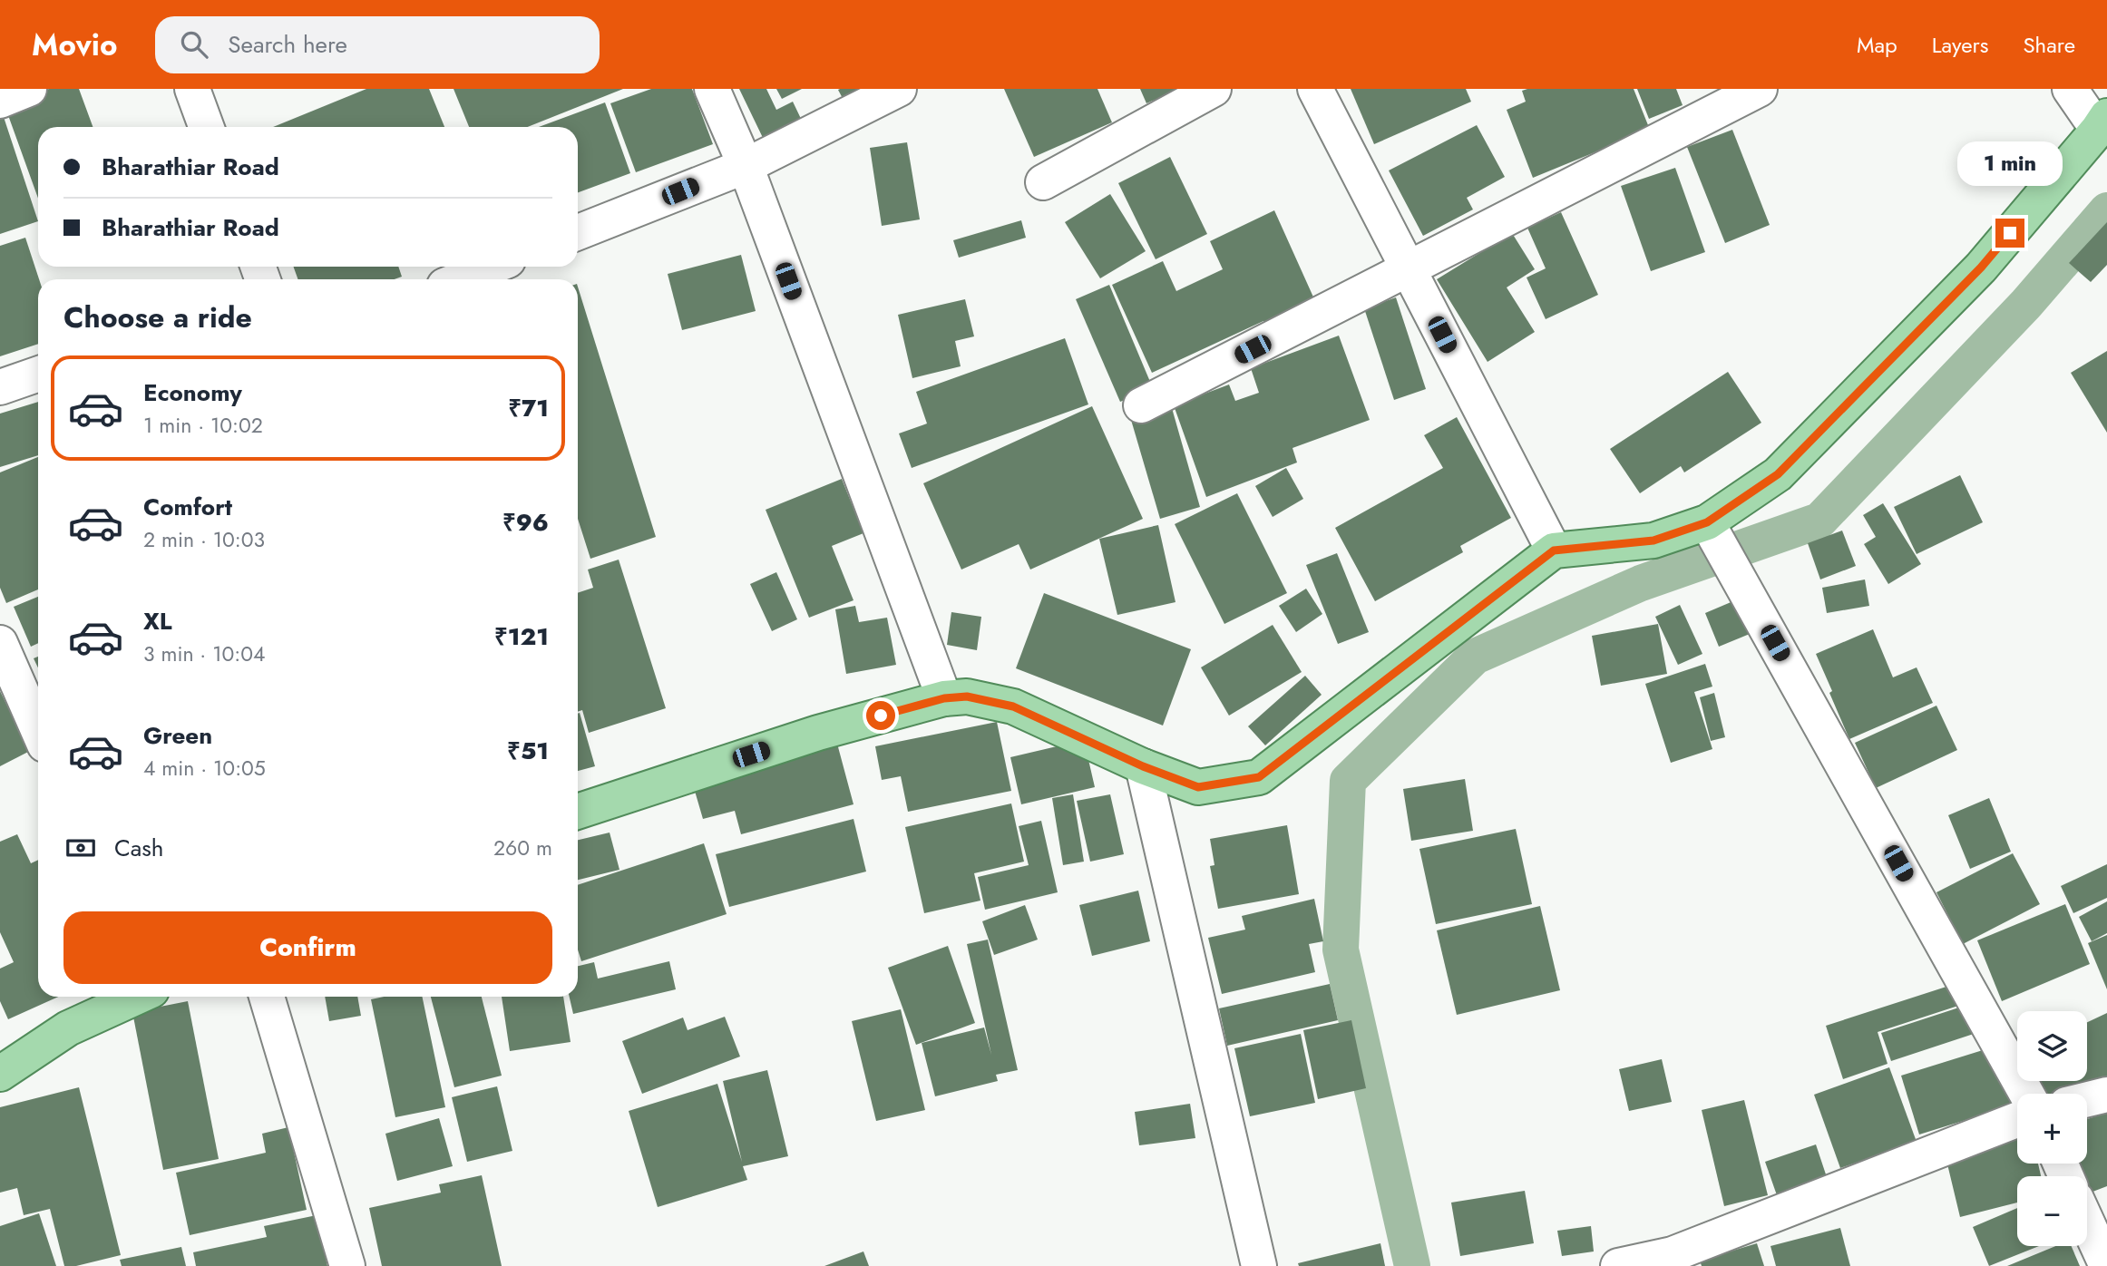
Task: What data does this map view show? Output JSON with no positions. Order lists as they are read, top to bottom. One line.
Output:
{"page":{"header":"Movio","search":"Search here","nav":["Map","Layers","Share"],"banner":["Bharathiar Road","Bharathiar Road"],"bubble":"1 min","heading":"Choose a ride","list":[{"name":"Economy","note":"1 min · 10:02","value":"₹71"},{"name":"Comfort","note":"2 min · 10:03","value":"₹96"},{"name":"XL","note":"3 min · 10:04","value":"₹121"},{"name":"Green","note":"4 min · 10:05","value":"₹51"}],"pay":["Cash","260 m"],"buttons":"Confirm","map_buttons":["+","−"]}}
